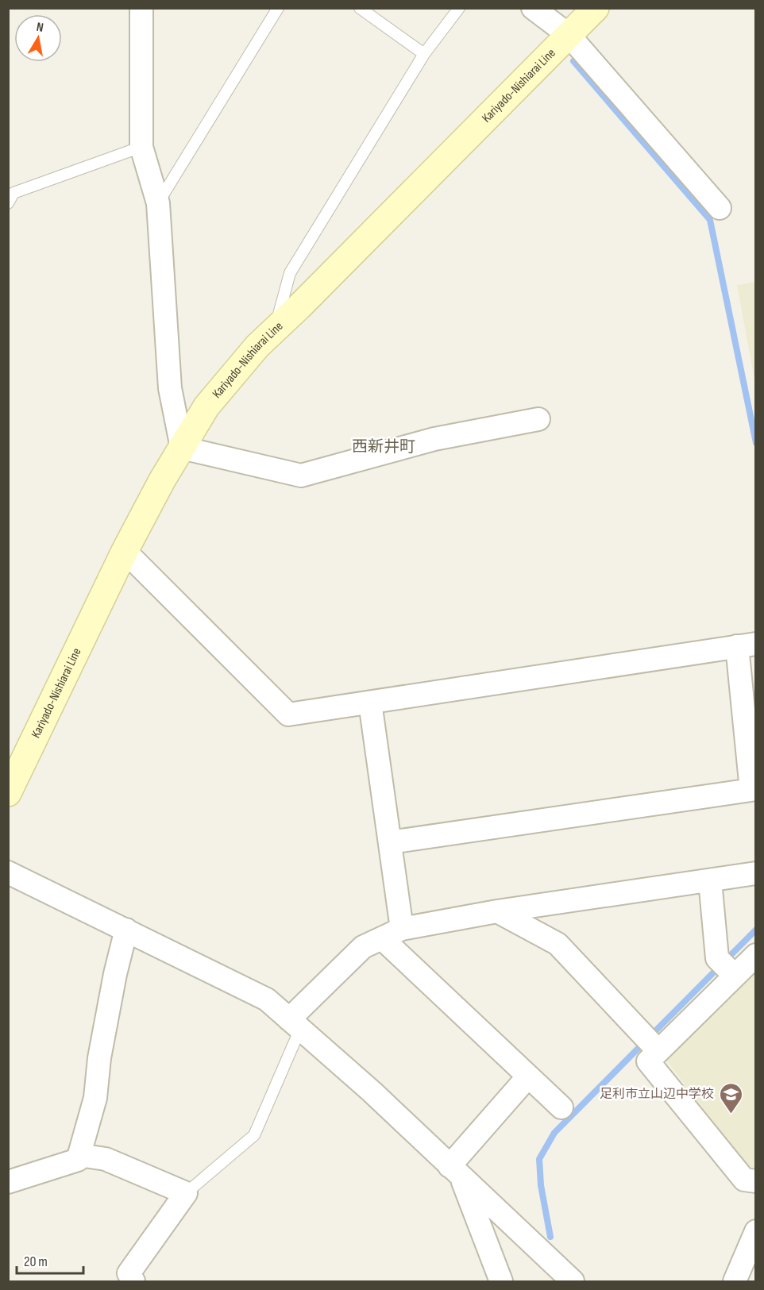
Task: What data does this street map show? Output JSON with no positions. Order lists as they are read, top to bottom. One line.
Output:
{"streets":{"main road":["Kariyado-Nishiarai Line"]},"districts":["西新井町"],"places":{"school or university":["足利市立山辺中学校"]},"scale_bar":"20 m","north":"top"}
